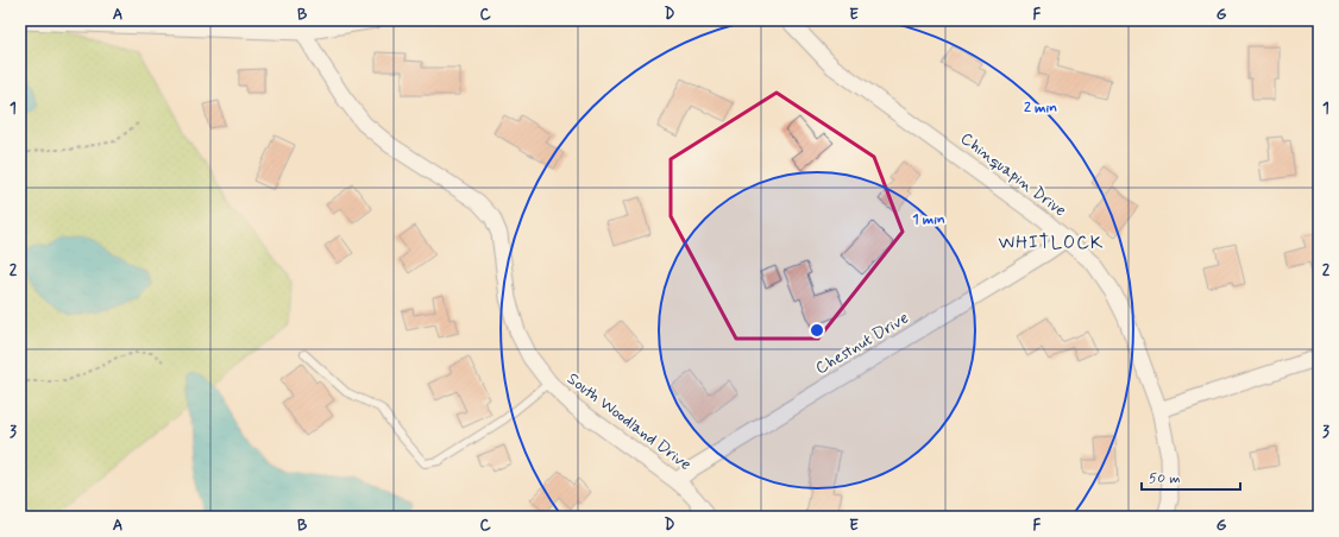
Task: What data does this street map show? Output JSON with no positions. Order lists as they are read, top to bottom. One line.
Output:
{"streets":{"street":["Chinquapin Drive","Chestnut Drive","South Woodland Drive"]},"crossings":[["Chinquapin Drive","Chestnut Drive"],["Chestnut Drive","South Woodland Drive"]],"districts":["WHITLOCK"],"scale_bar":"50 m","grid":{"columns":["A","B","C","D","E","F","G"],"rows":["1","2","3"]},"rings":["2 min","1 min"]}
